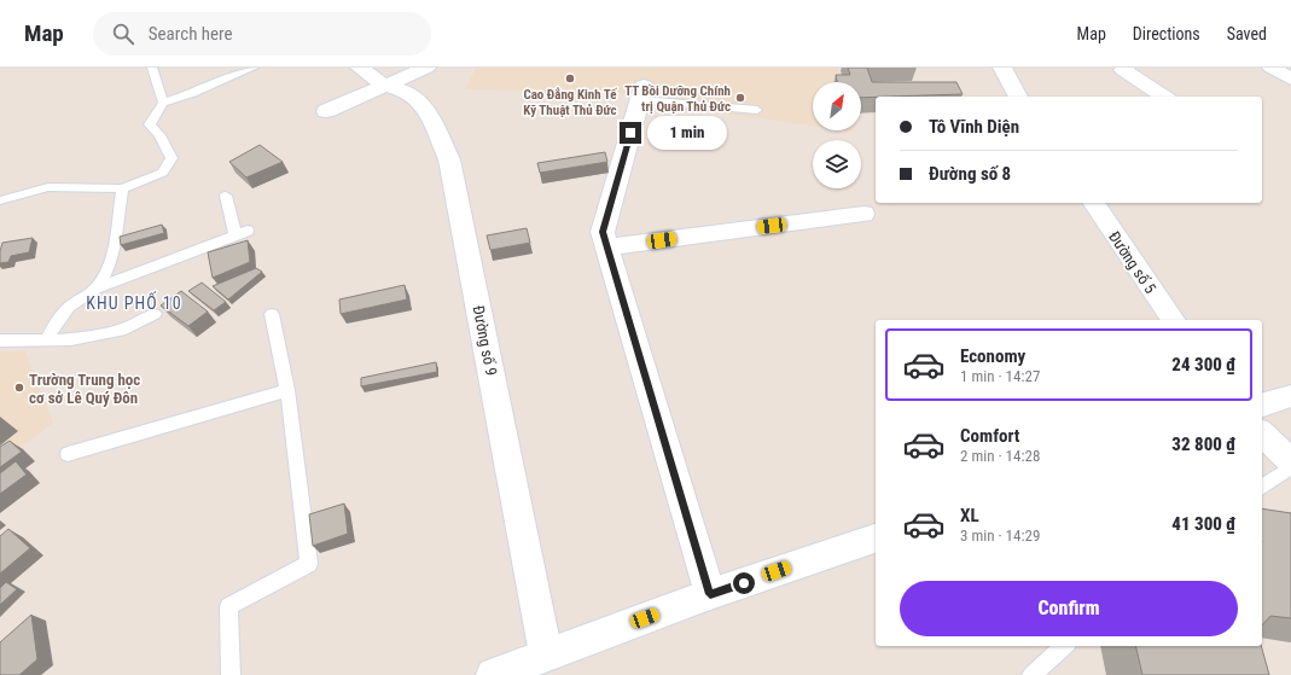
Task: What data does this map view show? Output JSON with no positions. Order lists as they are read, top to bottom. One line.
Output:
{"streets":{"street":["Đường số 5","Đường số 9"]},"districts":["KHU PHỐ 10"],"places":["Cao Đẳng Kinh Tế Kỹ Thuật Thủ Đức","TT Bồi Dưỡng Chính trị Quận Thủ Đức","Trường Trung học cơ sở Lê Quý Đôn"],"north":"top right","page":{"header":"Map","search":"Search here","nav":["Map","Directions","Saved"],"banner":["Tô Vĩnh Diện","Đường số 8"],"bubble":"1 min","list":[{"name":"Economy","note":"1 min · 14:27","value":"24 300 ₫"},{"name":"Comfort","note":"2 min · 14:28","value":"32 800 ₫"},{"name":"XL","note":"3 min · 14:29","value":"41 300 ₫"}],"buttons":"Confirm"}}
